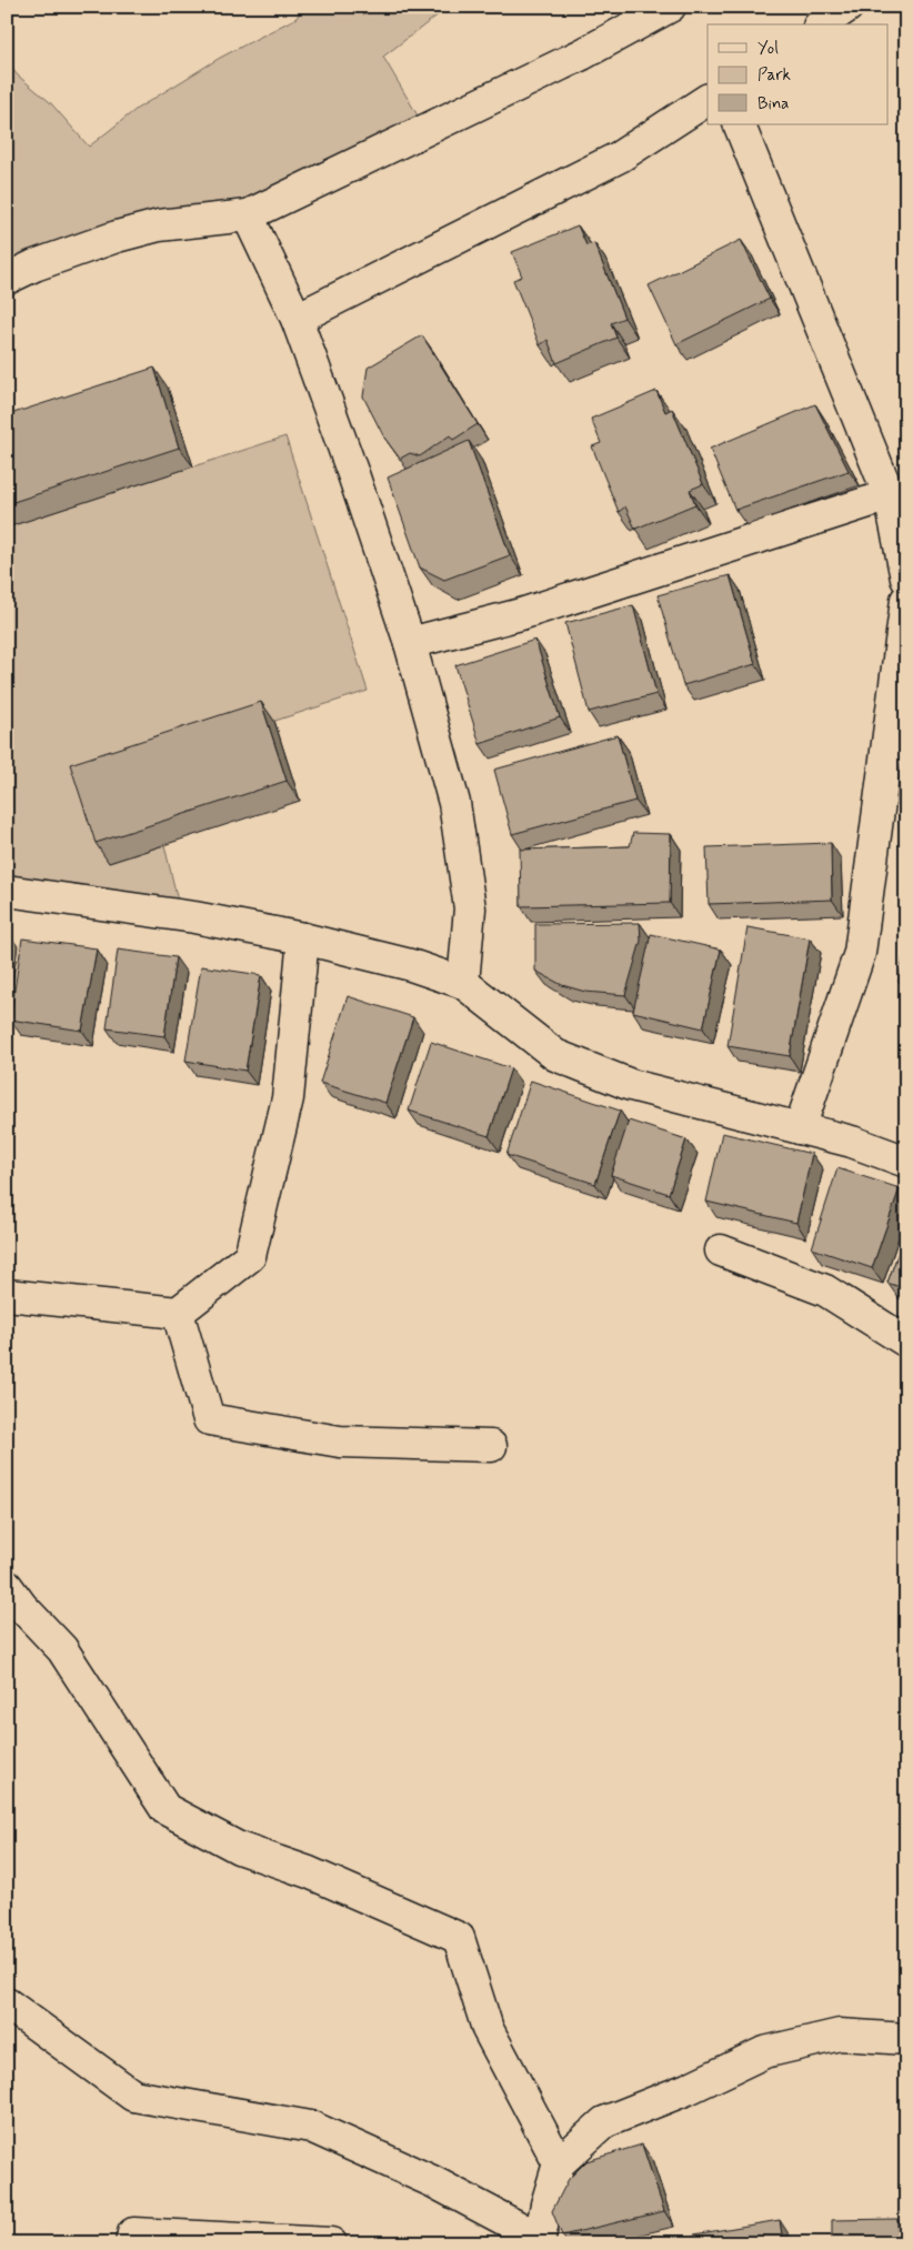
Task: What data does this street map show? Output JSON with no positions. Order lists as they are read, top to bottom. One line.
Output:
{"legend":["Yol","Park","Bina"]}
